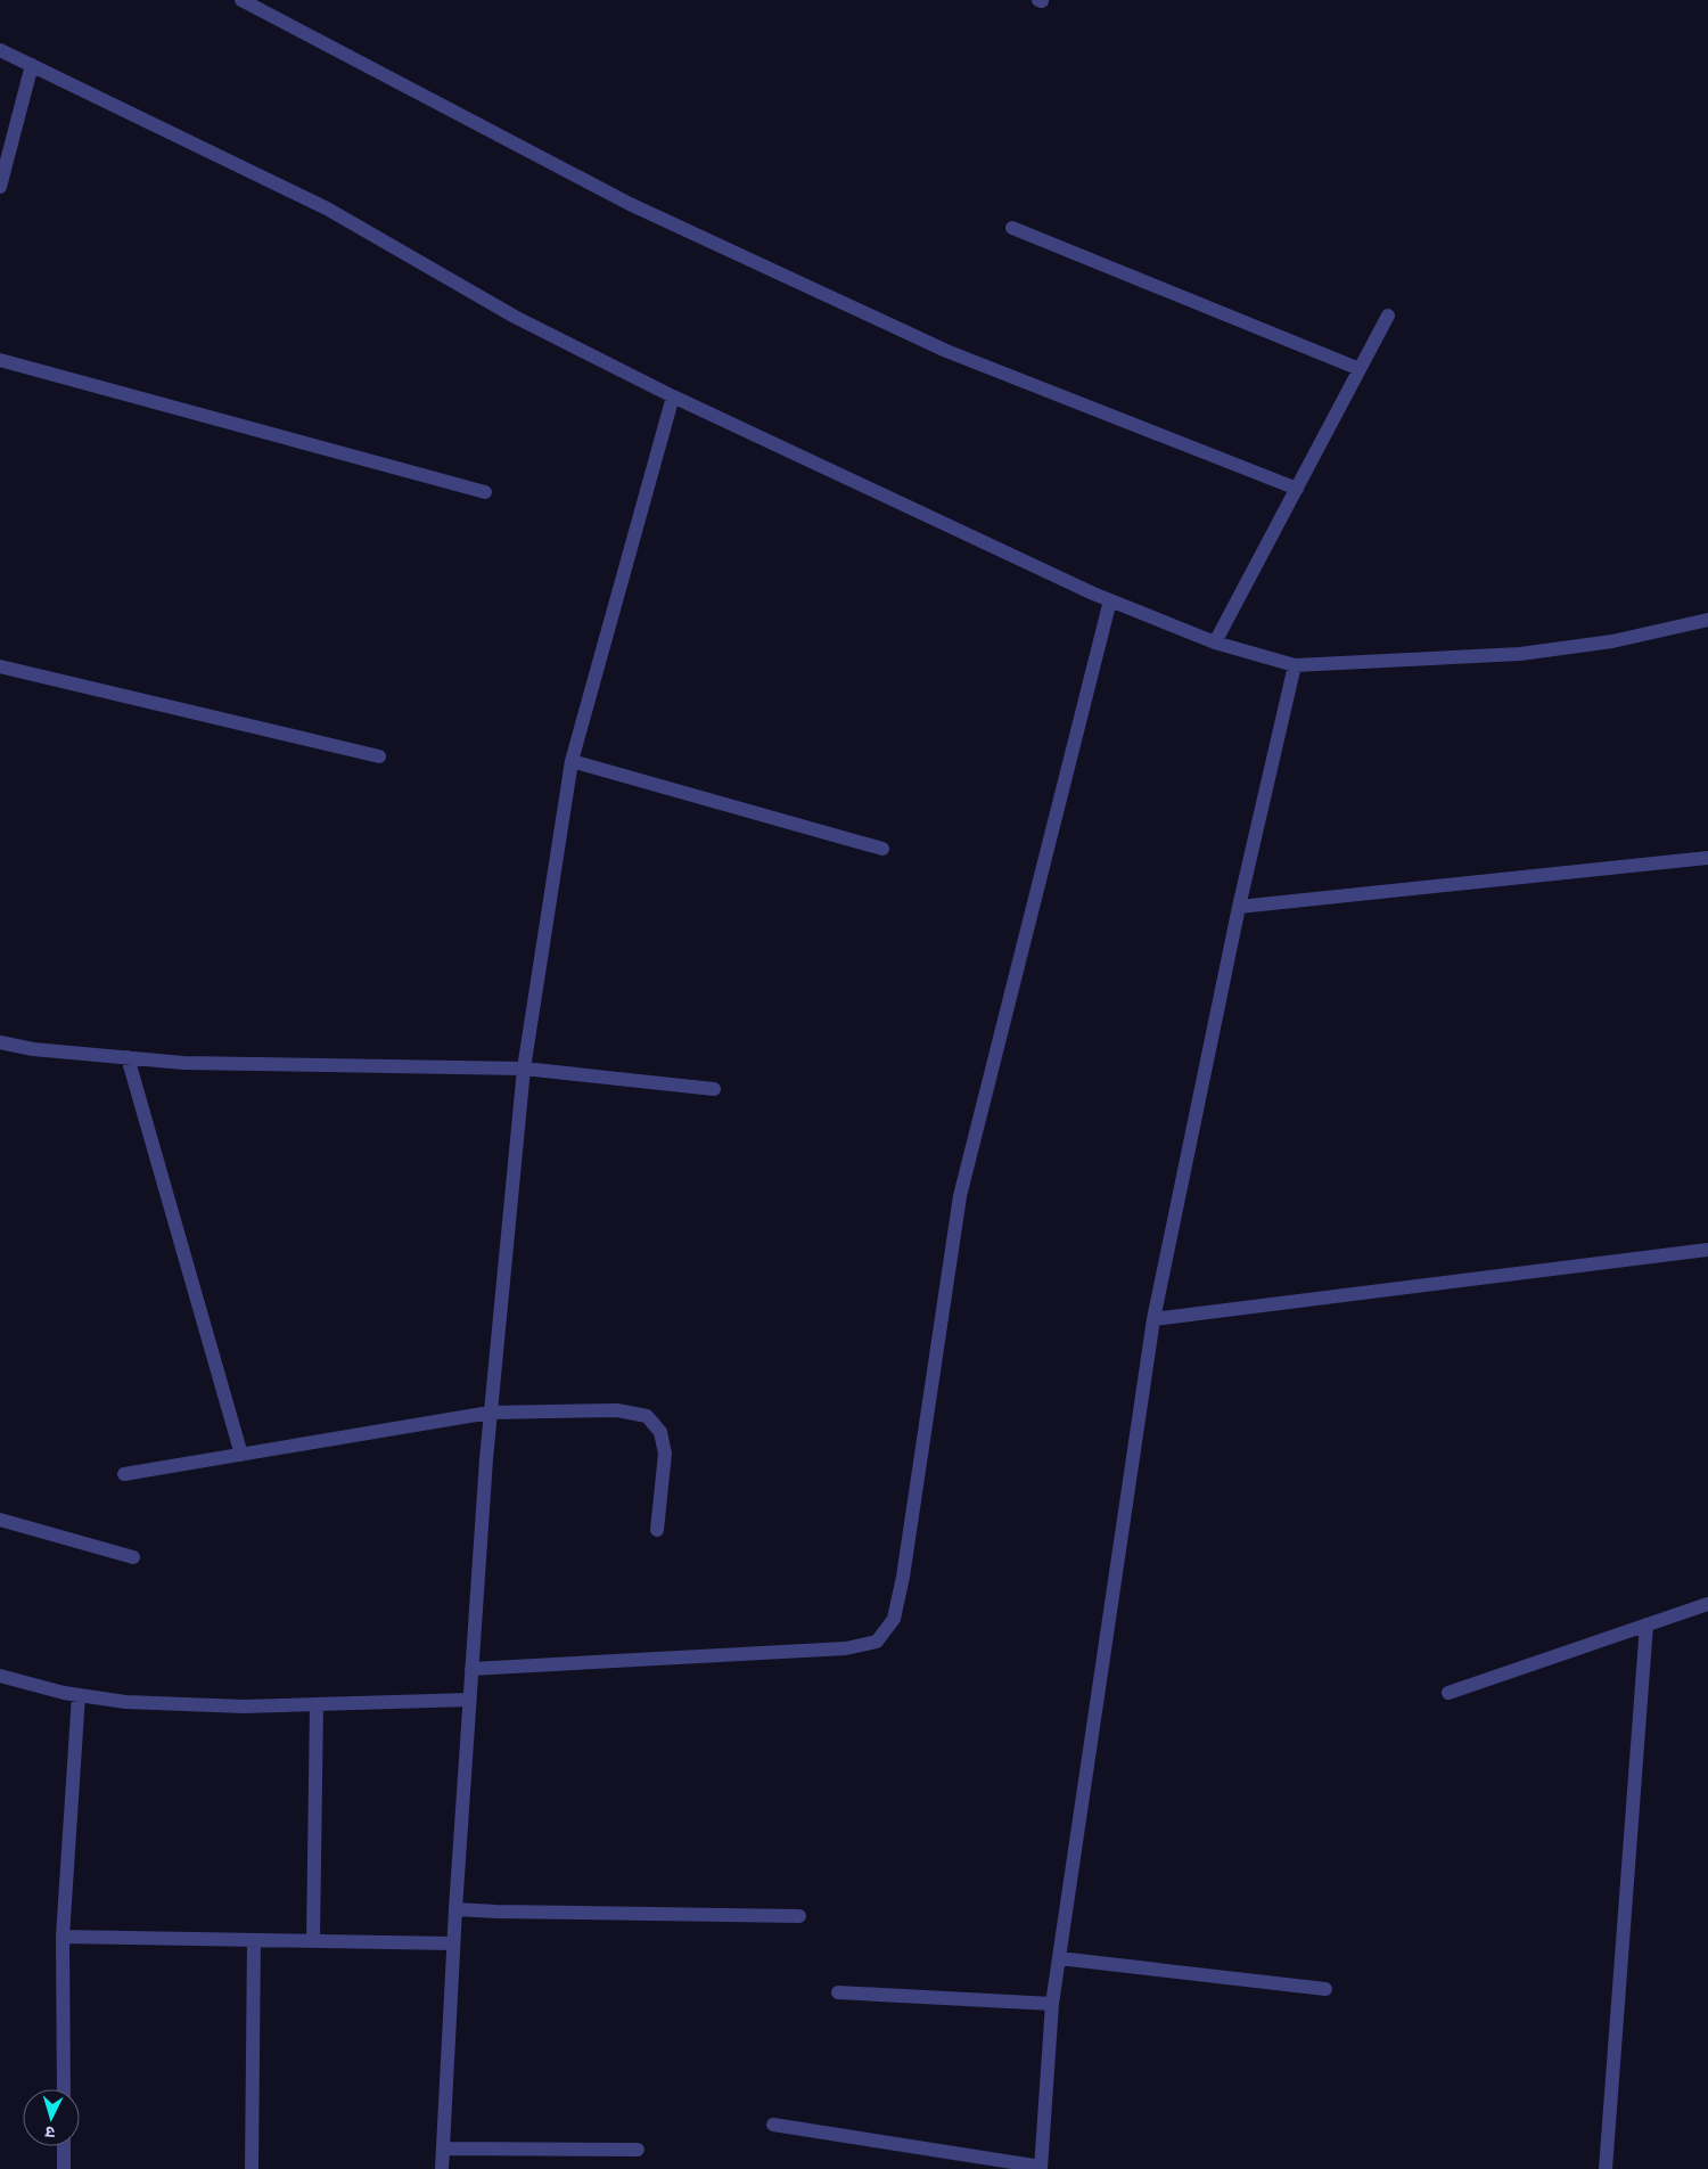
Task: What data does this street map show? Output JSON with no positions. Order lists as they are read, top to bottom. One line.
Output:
{"north":"bottom"}
